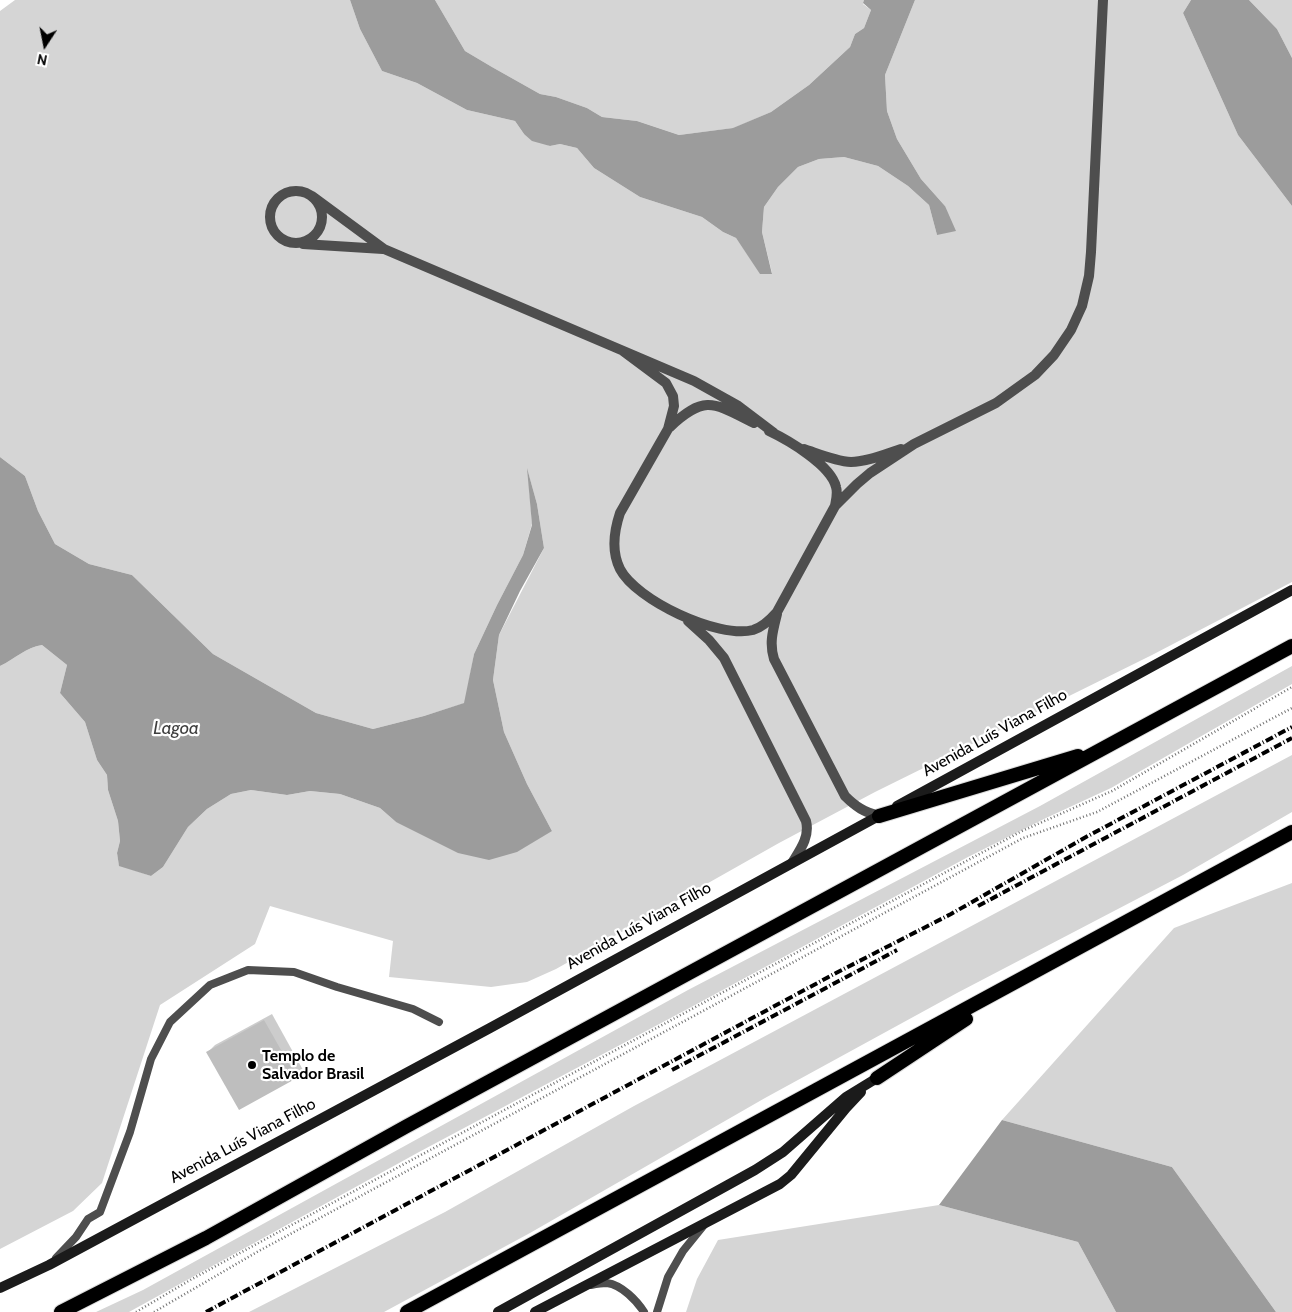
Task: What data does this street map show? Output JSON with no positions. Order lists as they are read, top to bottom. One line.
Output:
{"streets":{"main road":["Avenida Luís Viana Filho"]},"water":["Lagoa"],"places":["Templo de Salvador Brasil"],"north":"bottom"}
